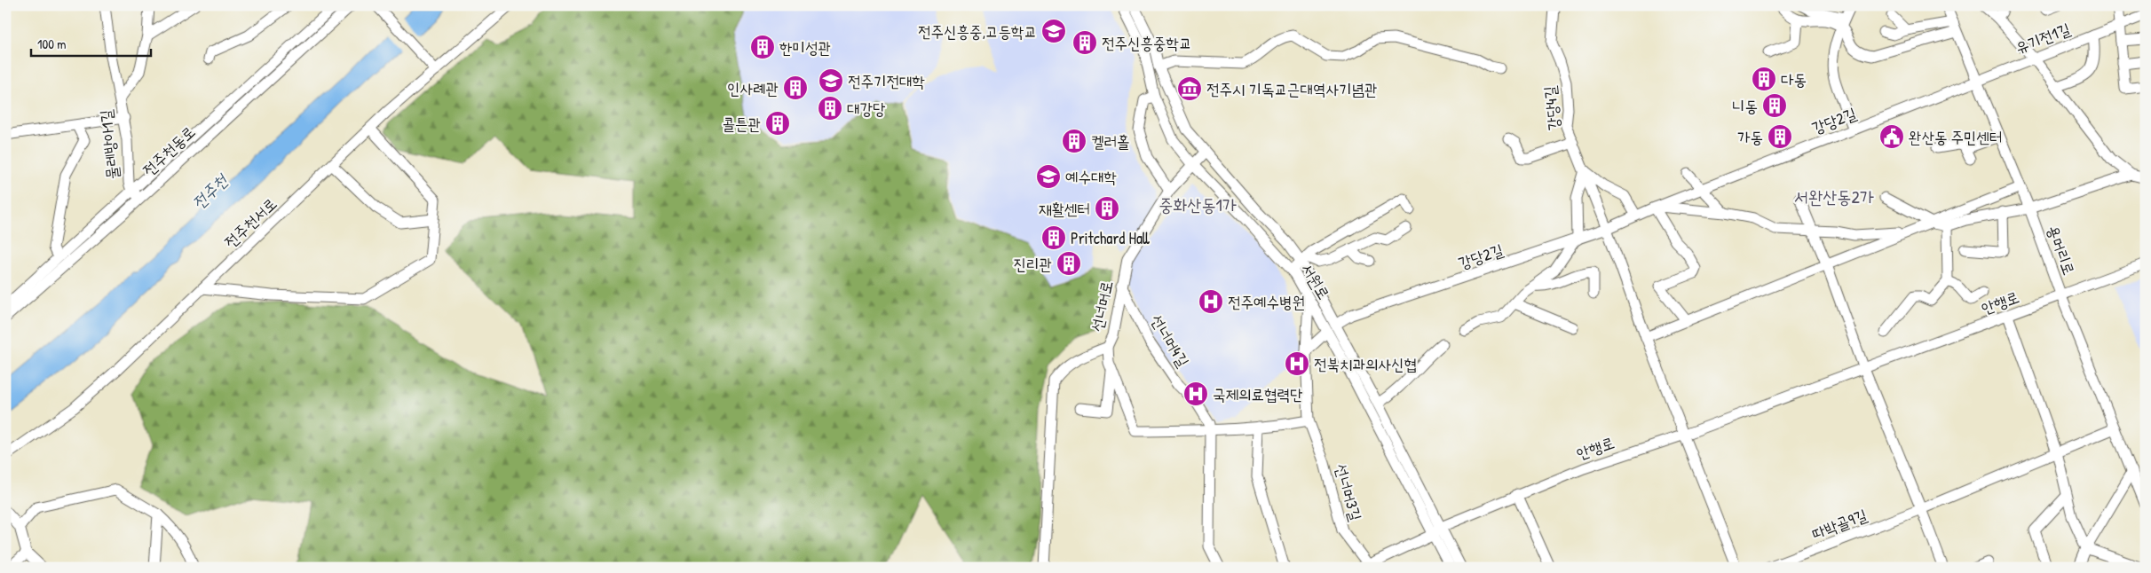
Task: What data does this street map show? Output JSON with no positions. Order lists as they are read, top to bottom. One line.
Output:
{"streets":{"street":["유기전1길","강당4길","강당2길","물레방아1길","전주천동로","전주천서로","용머리로","서원로","안행로","선너머로","선너머4길","선너머3길","따박골9길"]},"crossings":[["유기전1길","강당2길"],["유기전1길","용머리로"],["강당4길","강당2길"],["강당2길","용머리로"],["강당2길","서원로"],["물레방아1길","전주천동로"],["용머리로","안행로"],["용머리로","따박골9길"],["서원로","안행로"],["서원로","선너머로"],["서원로","선너머3길"],["안행로","선너머3길"],["선너머로","선너머4길"]],"districts":["서완산동2가","중화산동1가"],"water":["전주천"],"places":{"school or university":["전주신흥중,고등학교","전주기전대학","예수대학"],"building":["전주신흥중학교","한미성관","다동","인사례관","니동","대강당","콜튼관","가동","켈러홀","재활센터","Pritchard Hall","진리관"],"museum":["전주시 기독교근대역사기념관"],"public building":["완산동 주민센터"],"hospital":["전주예수병원","전북치과의사신협","국제의료협력단"]},"scale_bar":"100 m"}
